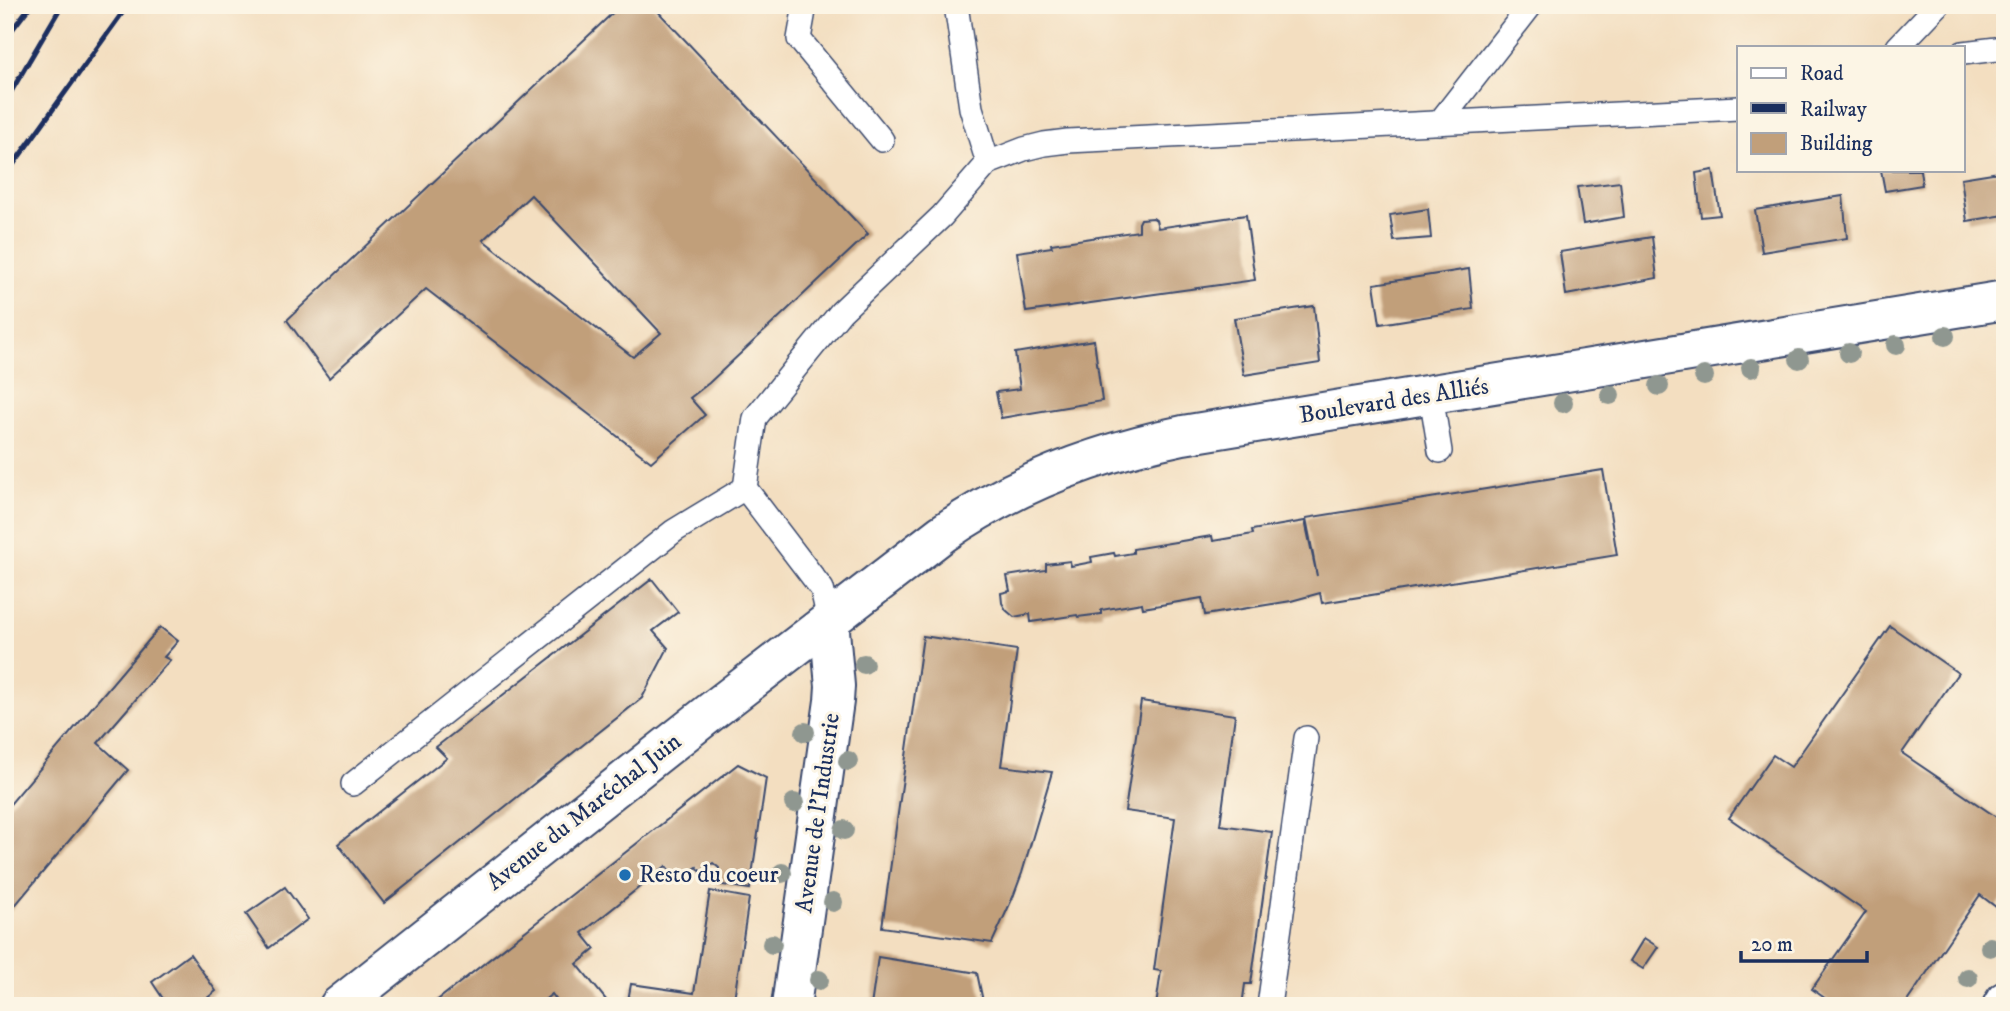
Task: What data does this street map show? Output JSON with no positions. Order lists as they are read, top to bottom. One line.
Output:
{"streets":{"main road":["Boulevard des Alliés","Avenue du Maréchal Juin","Avenue de l'Industrie"]},"crossings":[["Boulevard des Alliés","Avenue du Maréchal Juin"],["Boulevard des Alliés","Avenue de l'Industrie"],["Avenue du Maréchal Juin","Avenue de l'Industrie"]],"places":["Resto du coeur"],"legend":["Road","Railway","Building"],"scale_bar":"20 m"}
